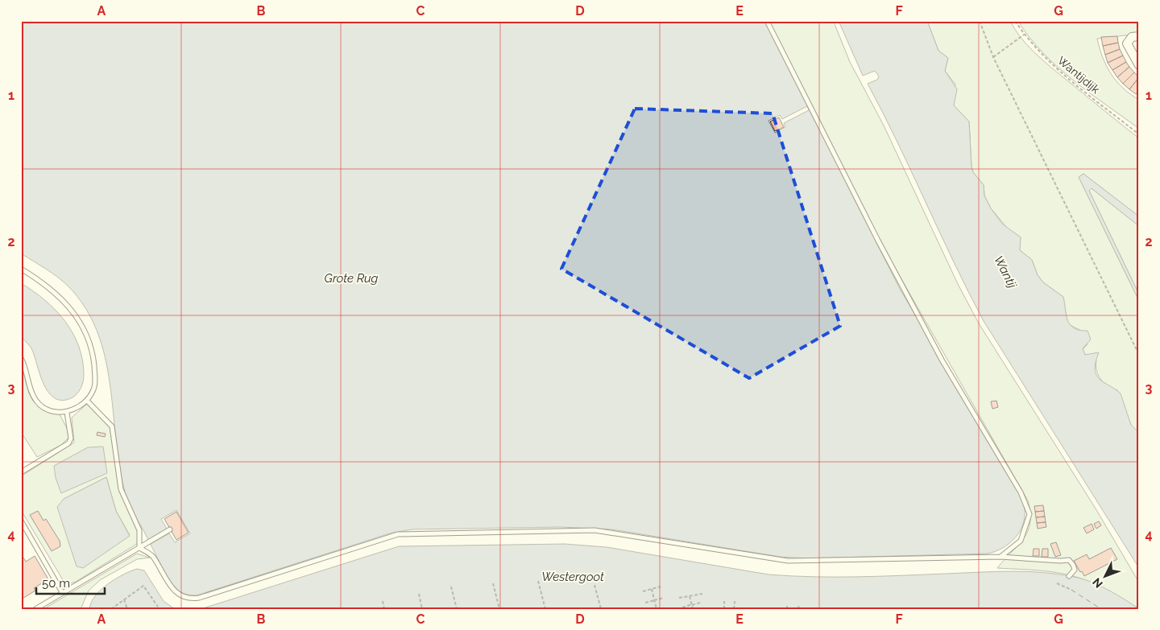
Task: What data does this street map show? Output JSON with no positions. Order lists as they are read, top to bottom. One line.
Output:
{"streets":{"path":["Wantijdijk"]},"water":["Wantij","Grote Rug","Westergoot"],"scale_bar":"50 m","north":"bottom left","grid":{"columns":["A","B","C","D","E","F","G"],"rows":["1","2","3","4"]}}
